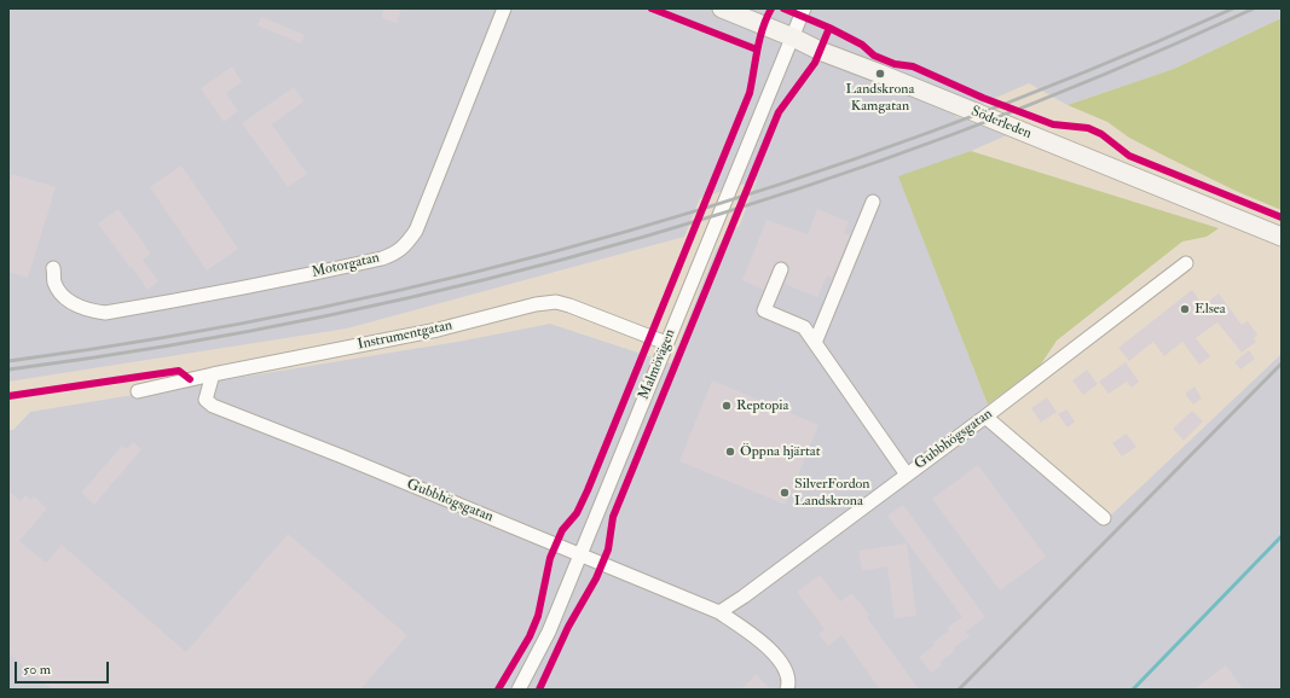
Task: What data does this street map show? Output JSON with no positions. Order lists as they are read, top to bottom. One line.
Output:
{"streets":{"street":["Söderleden","Motorgatan","Instrumentgatan","Malmövägen","Gubbhögsgatan"]},"crossings":[["Söderleden","Malmövägen"],["Instrumentgatan","Malmövägen"],["Instrumentgatan","Gubbhögsgatan"],["Malmövägen","Gubbhögsgatan"]],"places":["Landskrona Kamgatan","Elsea","Reptopia","Öppna hjärtat","SilverFordon Landskrona"],"scale_bar":"50 m"}
